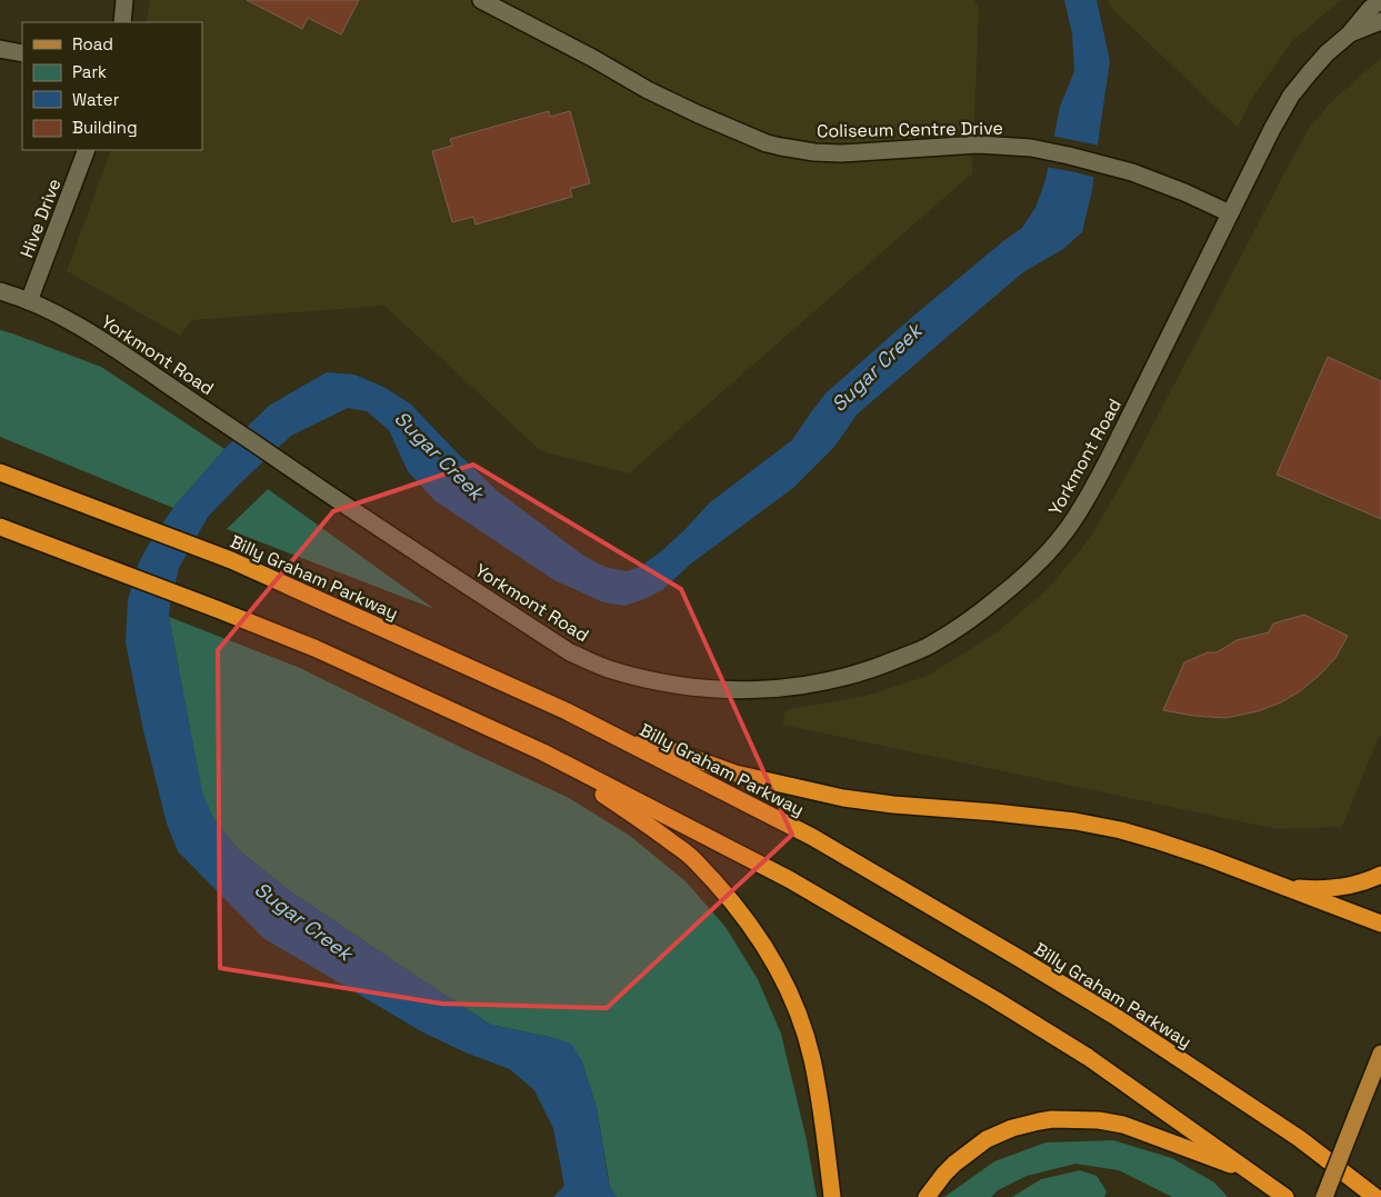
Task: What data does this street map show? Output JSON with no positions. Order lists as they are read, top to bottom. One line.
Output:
{"streets":{"highway":["Billy Graham Parkway"],"street":["Coliseum Centre Drive","Hive Drive","Yorkmont Road"]},"crossings":[["Coliseum Centre Drive","Yorkmont Road"],["Hive Drive","Yorkmont Road"]],"water":["Sugar Creek"],"legend":["Road","Park","Water","Building"]}
